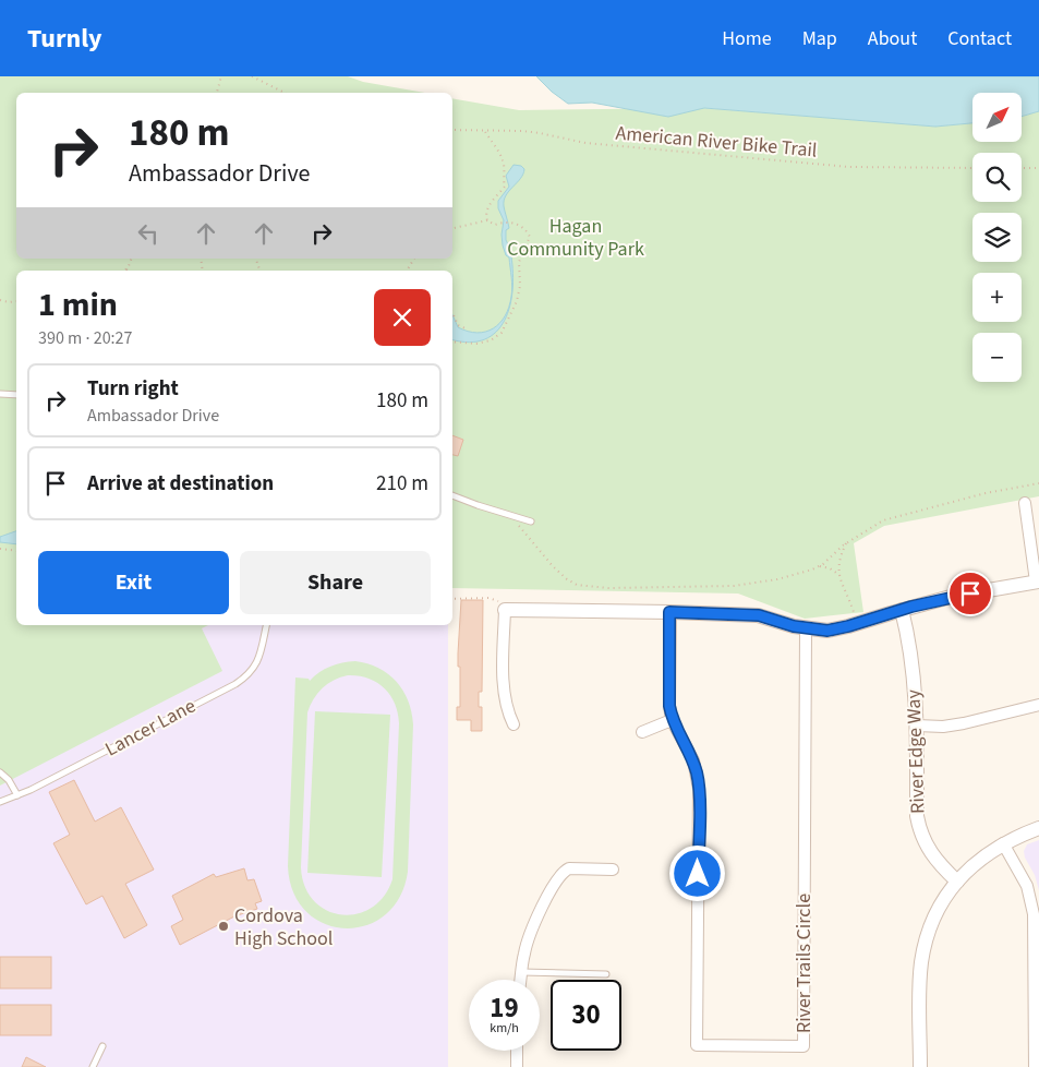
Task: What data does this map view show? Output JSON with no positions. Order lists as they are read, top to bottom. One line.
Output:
{"streets":{"street":["River Edge Way","River Trails Circle"],"lane":["Lancer Lane"],"path":["American River Bike Trail"]},"parks":["Hagan Community Park"],"places":["Cordova High School"],"north":"top right","page":{"header":"Turnly","nav":["Home","Map","About","Contact"],"map_buttons":["+","−"],"turn":["180 m","Ambassador Drive"],"heading":["1 min","390 m · 20:27"],"list":[{"name":"Turn right","note":"Ambassador Drive","value":"180 m"},{"name":"Arrive at destination","value":"210 m"}],"buttons":["Exit","Share"],"speed":"19 km/h","limit":"30"}}
